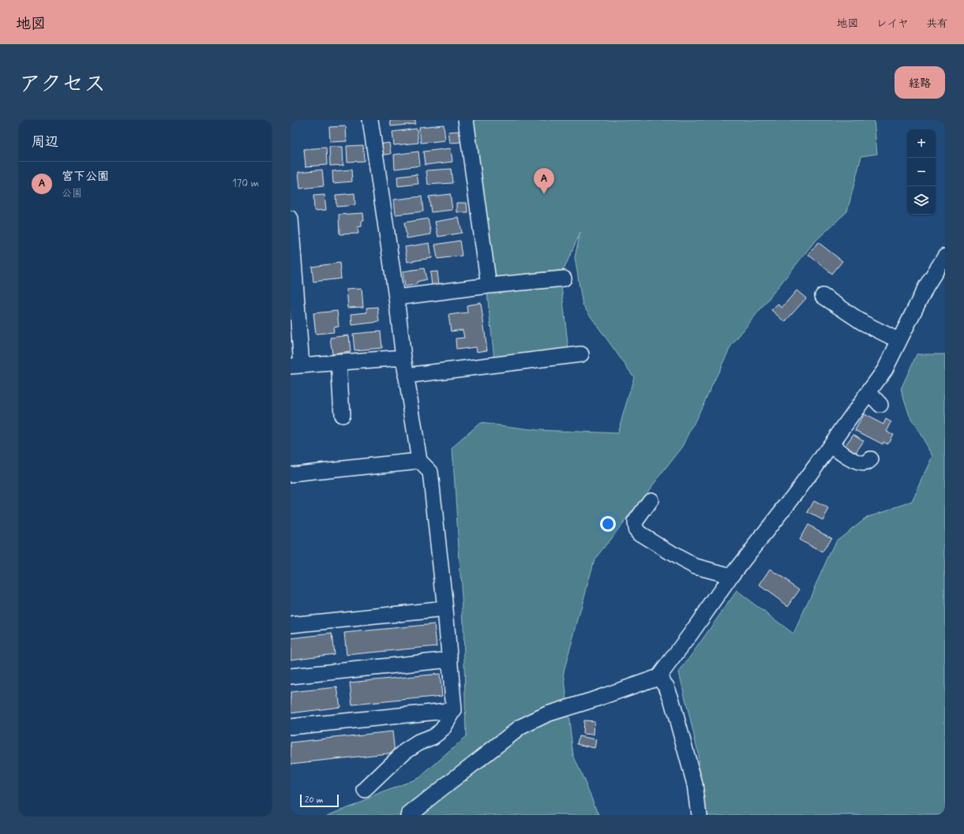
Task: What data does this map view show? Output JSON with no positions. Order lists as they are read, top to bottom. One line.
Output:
{"scale_bar":"20 m","page":{"header":"地図","nav":["地図","レイヤ","共有"],"title":"アクセス","buttons":"経路","heading":"周辺","map_buttons":["+","−"],"list":[{"mark":"A","name":"宮下公園","note":"公園","value":"170 m"}],"pins":"A","scale":"20 m"}}
